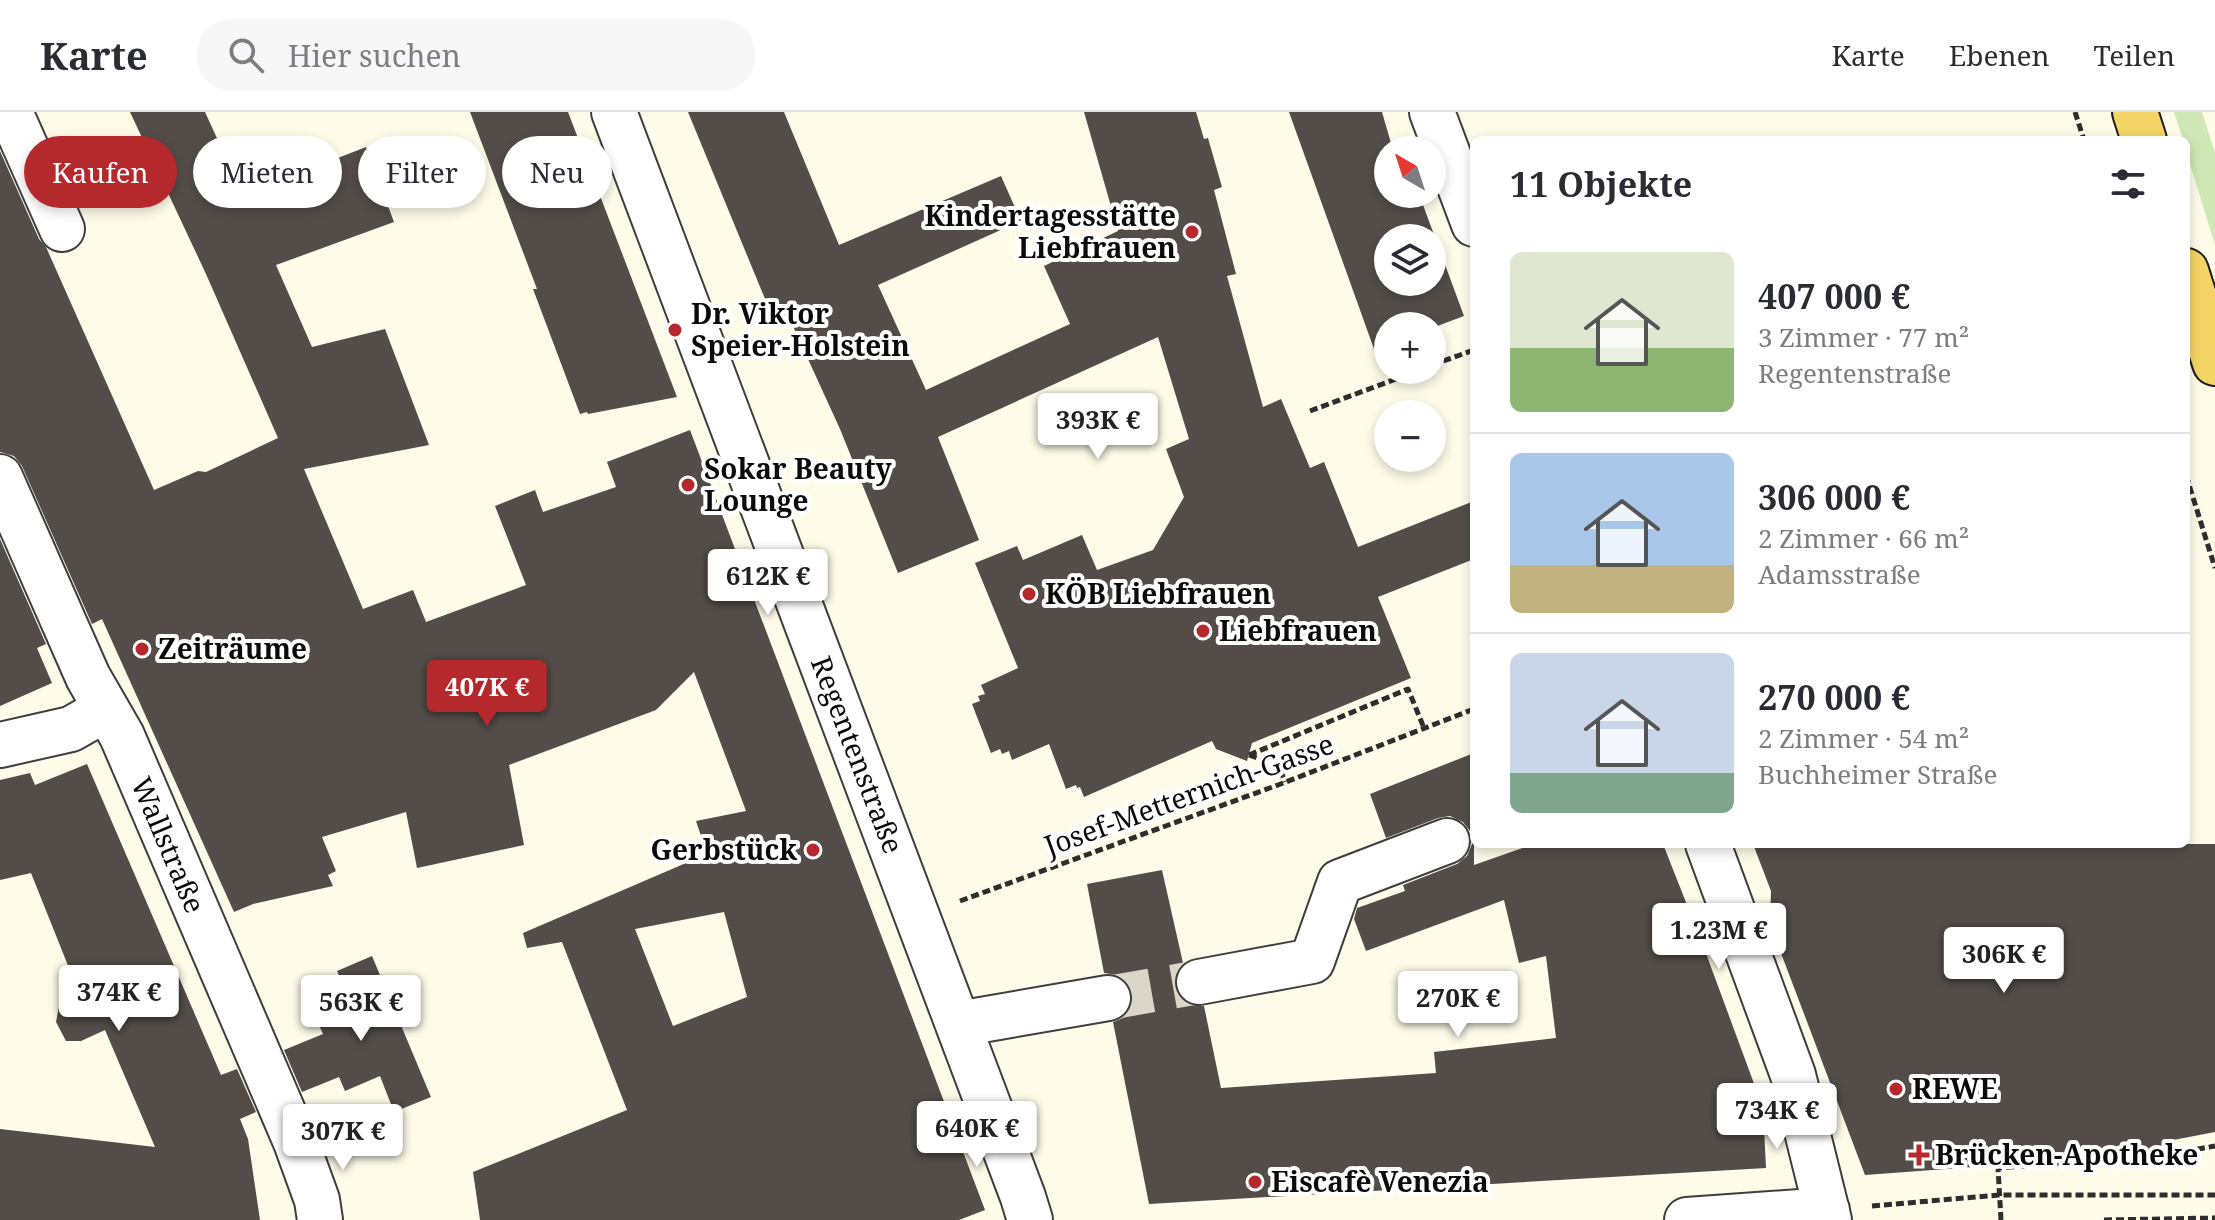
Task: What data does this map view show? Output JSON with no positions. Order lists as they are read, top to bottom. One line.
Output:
{"streets":{"street":["Regentenstraße","Wallstraße"],"path":["Josef-Metternich-Gasse"]},"crossings":[["Regentenstraße","Josef-Metternich-Gasse"]],"places":{"other":["Kindertagesstätte Liebfrauen","Dr. Viktor Speier-Holstein","Sokar Beauty Lounge","KÖB Liebfrauen","Liebfrauen","Zeiträume","Gerbstück","REWE","Eiscafè Venezia"],"health":["Brücken-Apotheke"]},"north":"top left","page":{"header":"Karte","search":"Hier suchen","nav":["Karte","Ebenen","Teilen"],"map_buttons":["+","−"],"chip":["Kaufen","Mieten","Filter","Neu"],"heading":"11 Objekte","list":[{"name":"407 000 €","note":"3 Zimmer · 77 m² · Regentenstraße"},{"name":"306 000 €","note":"2 Zimmer · 66 m² · Adamsstraße"},{"name":"270 000 €","note":"2 Zimmer · 54 m² · Buchheimer Straße"}],"price":["393K €","612K €","407K €","1.23M €","306K €","374K €","270K €","563K €","734K €","640K €","307K €"]}}
